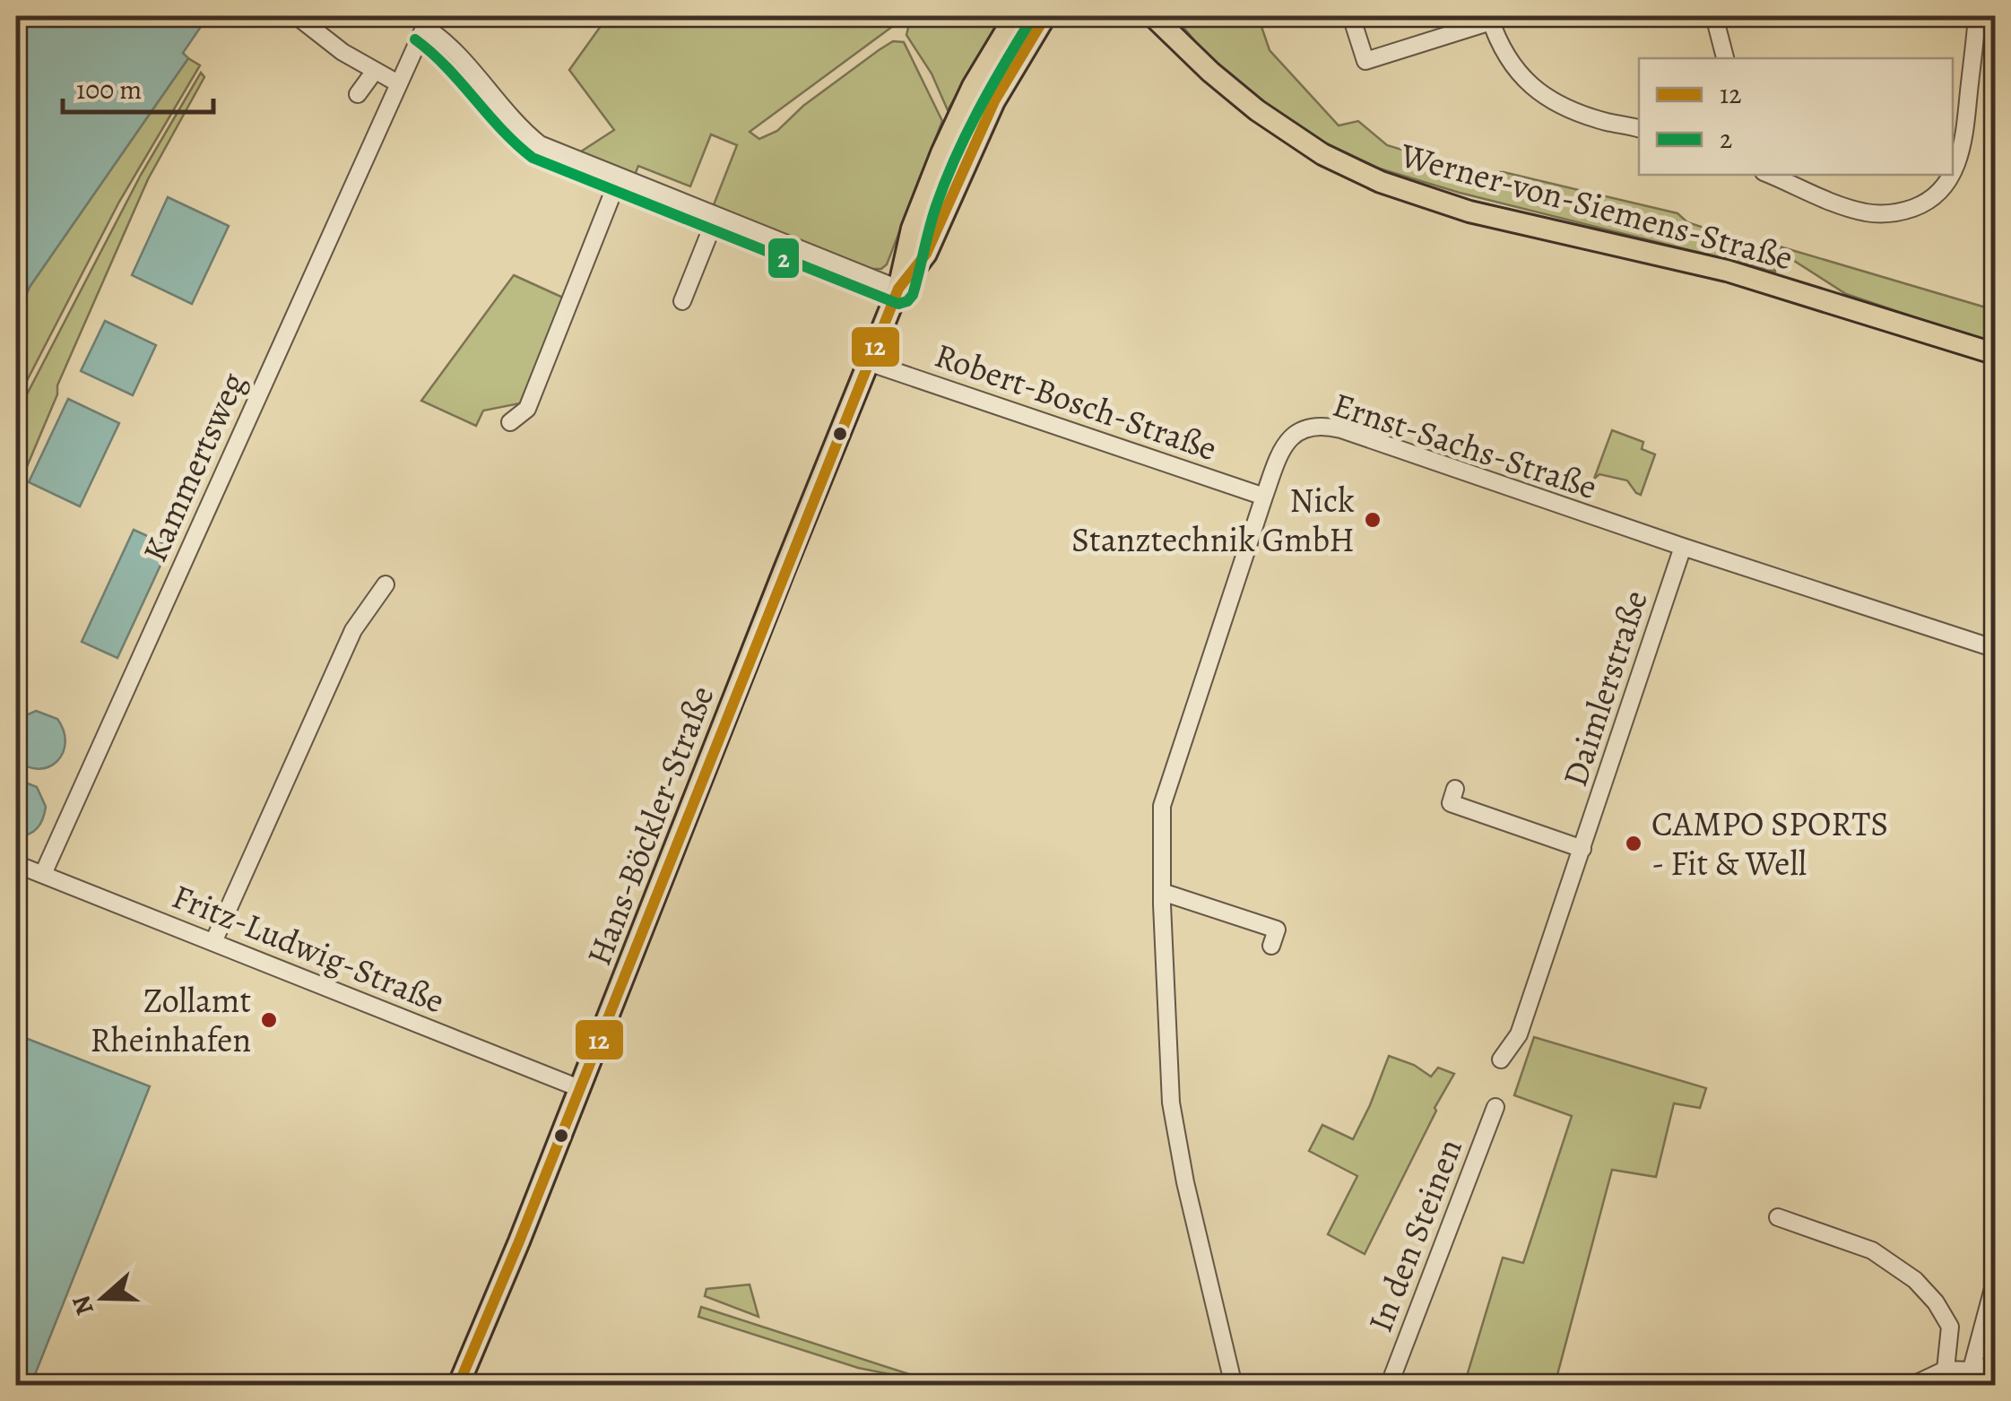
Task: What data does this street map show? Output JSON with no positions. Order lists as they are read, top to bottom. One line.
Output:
{"streets":{"main road":["Werner-von-Siemens-Straße","Hans-Böckler-Straße"],"street":["Robert-Bosch-Straße","Ernst-Sachs-Straße","Kammertsweg","Daimlerstraße","Fritz-Ludwig-Straße","In den Steinen"]},"crossings":[["Robert-Bosch-Straße","Ernst-Sachs-Straße"],["Robert-Bosch-Straße","Hans-Böckler-Straße"],["Ernst-Sachs-Straße","Daimlerstraße"],["Kammertsweg","Fritz-Ludwig-Straße"],["Hans-Böckler-Straße","Fritz-Ludwig-Straße"]],"places":["Nick Stanztechnik GmbH","CAMPO SPORTS - Fit & Well","Zollamt Rheinhafen"],"lines":["transit line 12","transit line 2"],"legend":["12","2"],"scale_bar":"100 m","north":"left"}
